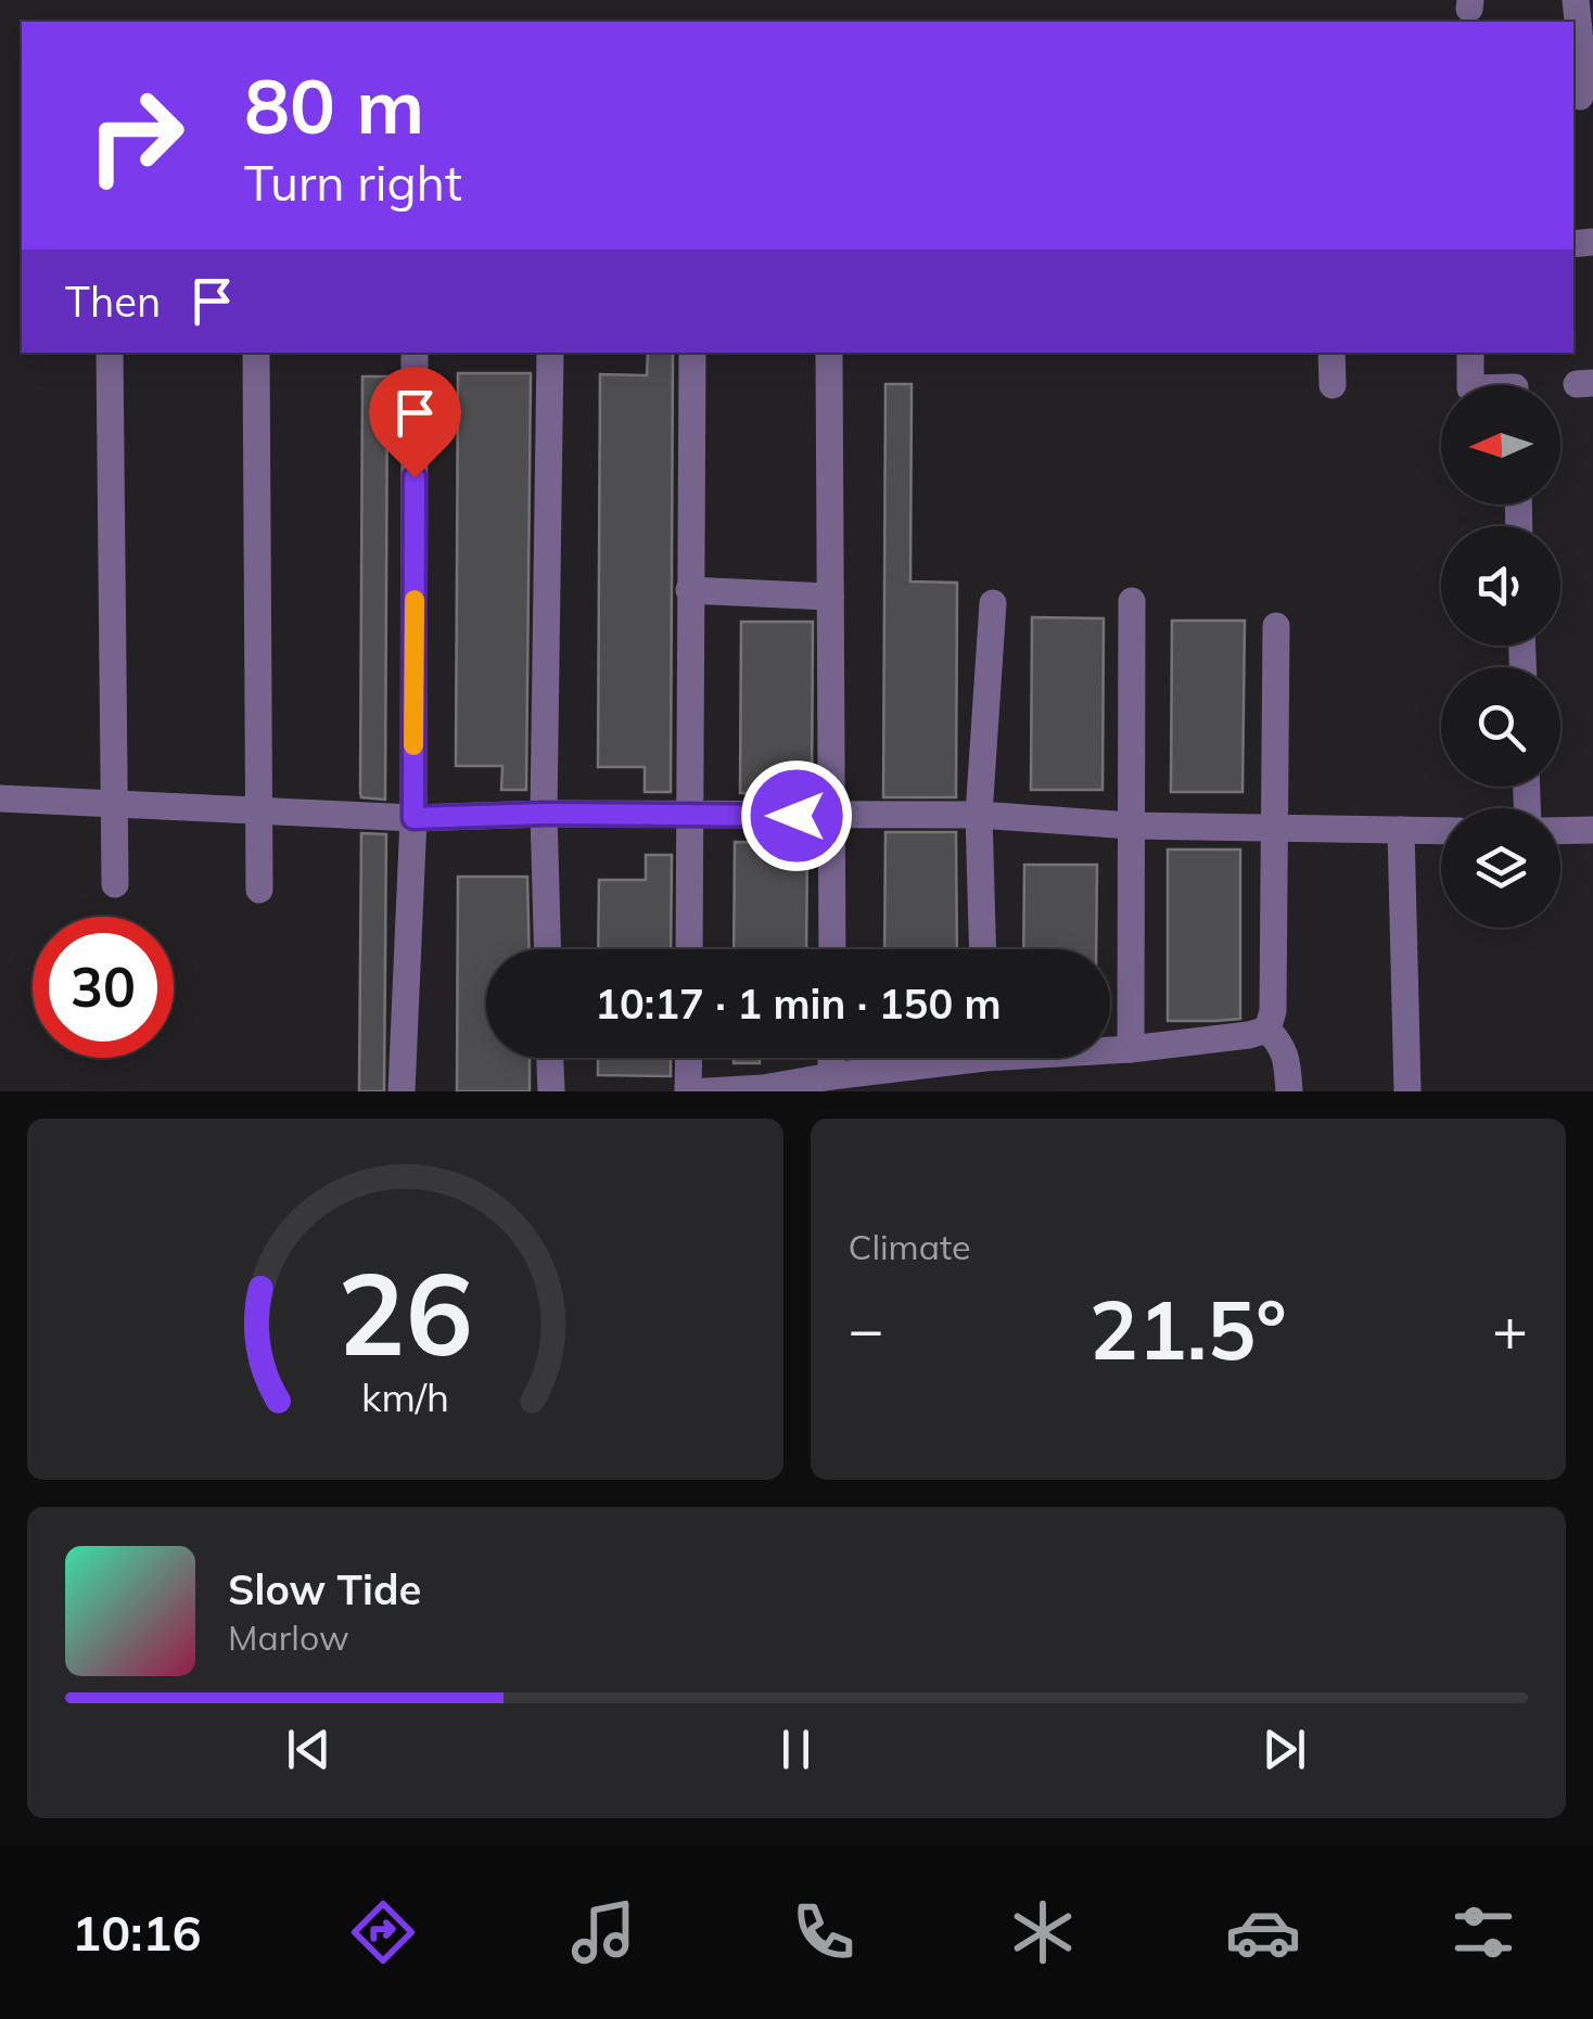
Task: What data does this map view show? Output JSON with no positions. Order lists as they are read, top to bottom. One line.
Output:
{"north":"left","page":{"turn":["80 m","Turn right"],"then":"Then","limit":"30","trip":"10:17 · 1 min · 150 m","tile":"Climate","heat":["−","21.5°","+"],"song":["Slow Tide","Marlow"],"tabs":"10:16","gauge":["26","km/h"]}}
